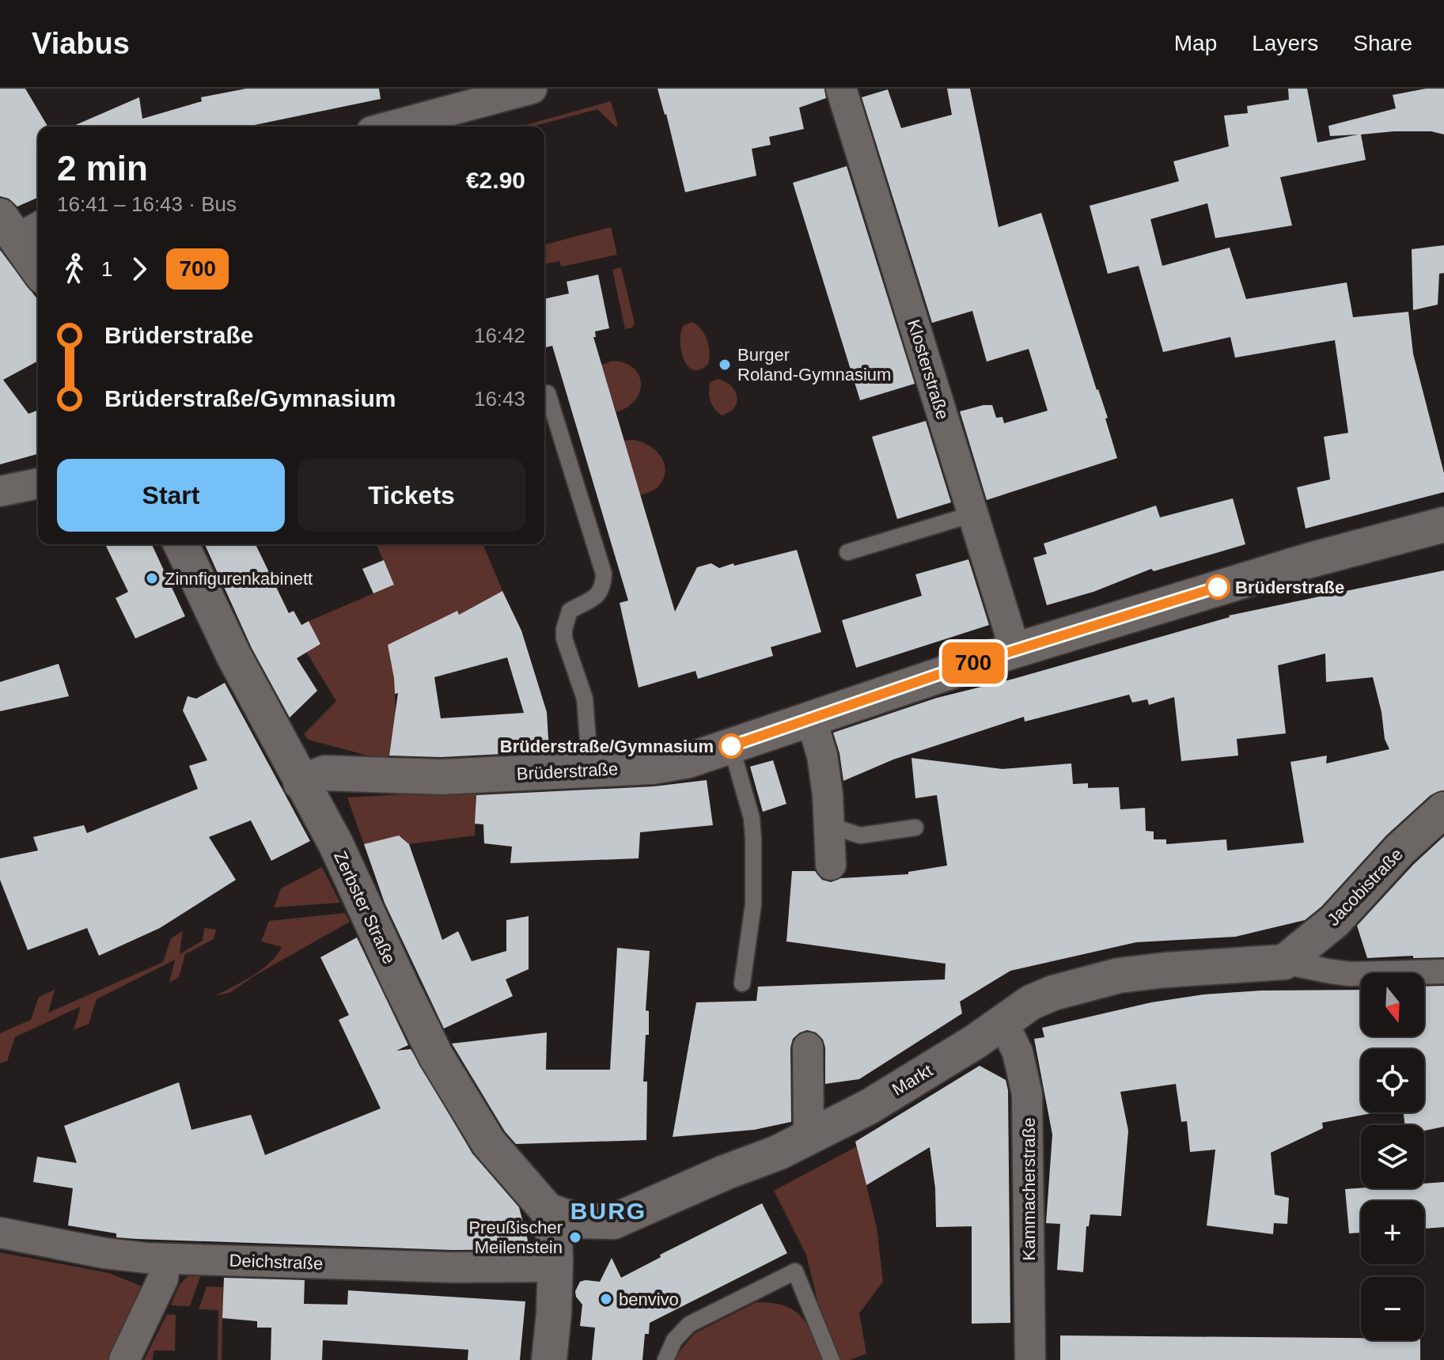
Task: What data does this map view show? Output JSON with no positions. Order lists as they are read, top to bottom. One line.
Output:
{"streets":{"street":["Klosterstraße","Brüderstraße","Jacobistraße","Zerbster Straße","Markt","Kammacherstraße","Deichstraße"]},"crossings":[["Klosterstraße","Brüderstraße"],["Brüderstraße","Zerbster Straße"],["Jacobistraße","Markt"],["Zerbster Straße","Markt"],["Zerbster Straße","Deichstraße"],["Markt","Kammacherstraße"]],"districts":["BURG"],"places":["Burger Roland-Gymnasium","Zinnfigurenkabinett","Brüderstraße","Brüderstraße/Gymnasium","Preußischer Meilenstein","benvivo"],"lines":["bus line 700"],"north":"bottom","page":{"header":"Viabus","nav":["Map","Layers","Share"],"on_map":"700","heading":["2 min","16:41 – 16:43 · Bus","€2.90"],"legs":["1","700"],"list":[{"name":"Brüderstraße","value":"16:42"},{"name":"Brüderstraße/Gymnasium","value":"16:43"}],"buttons":["Start","Tickets"],"map_buttons":["+","−"]}}
